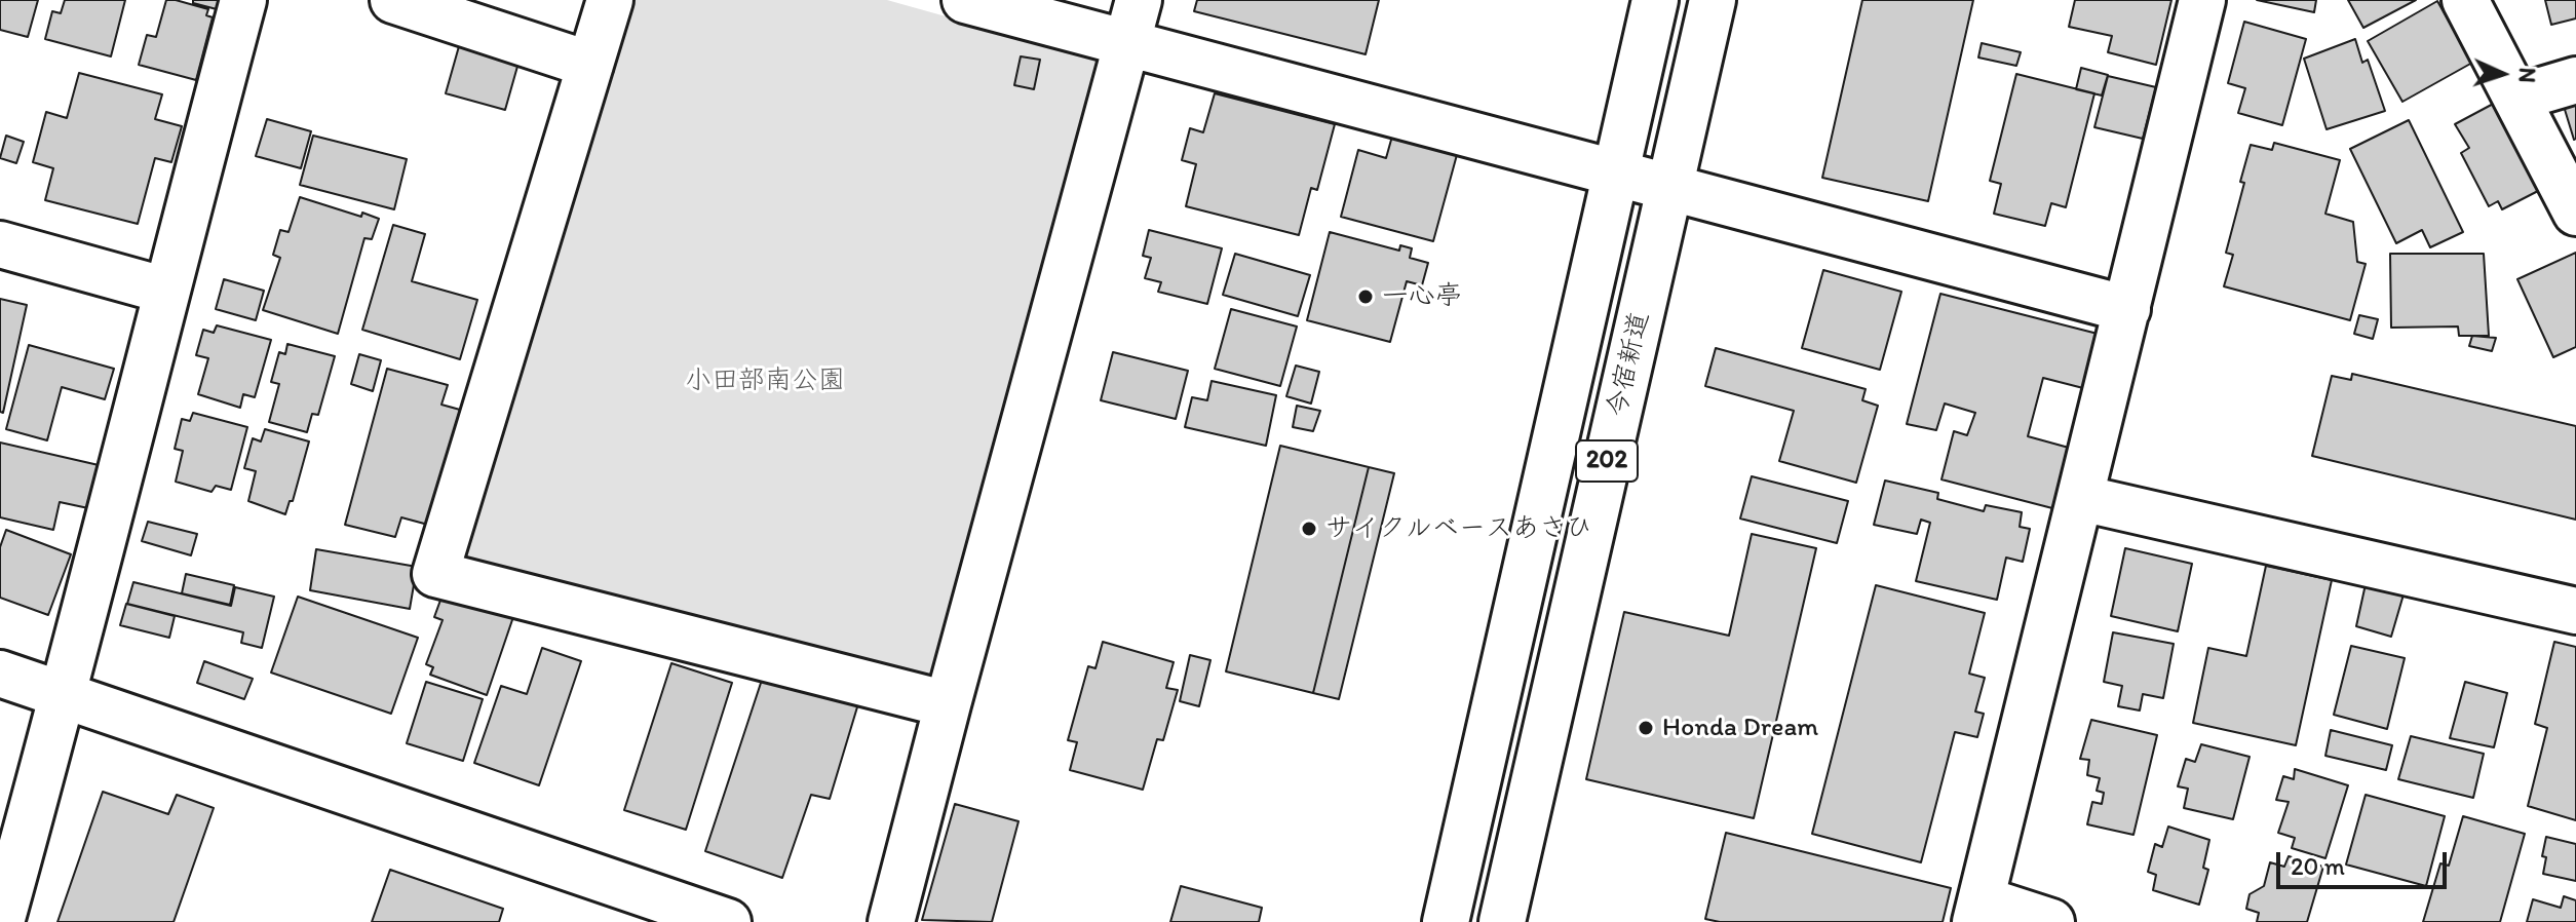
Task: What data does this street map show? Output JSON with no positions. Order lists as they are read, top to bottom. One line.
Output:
{"streets":{"main road":["今宿新道","202"]},"parks":["小田部南公園"],"places":["一心亭","サイクルベースあさひ","Honda Dream"],"scale_bar":"20 m","north":"right"}
